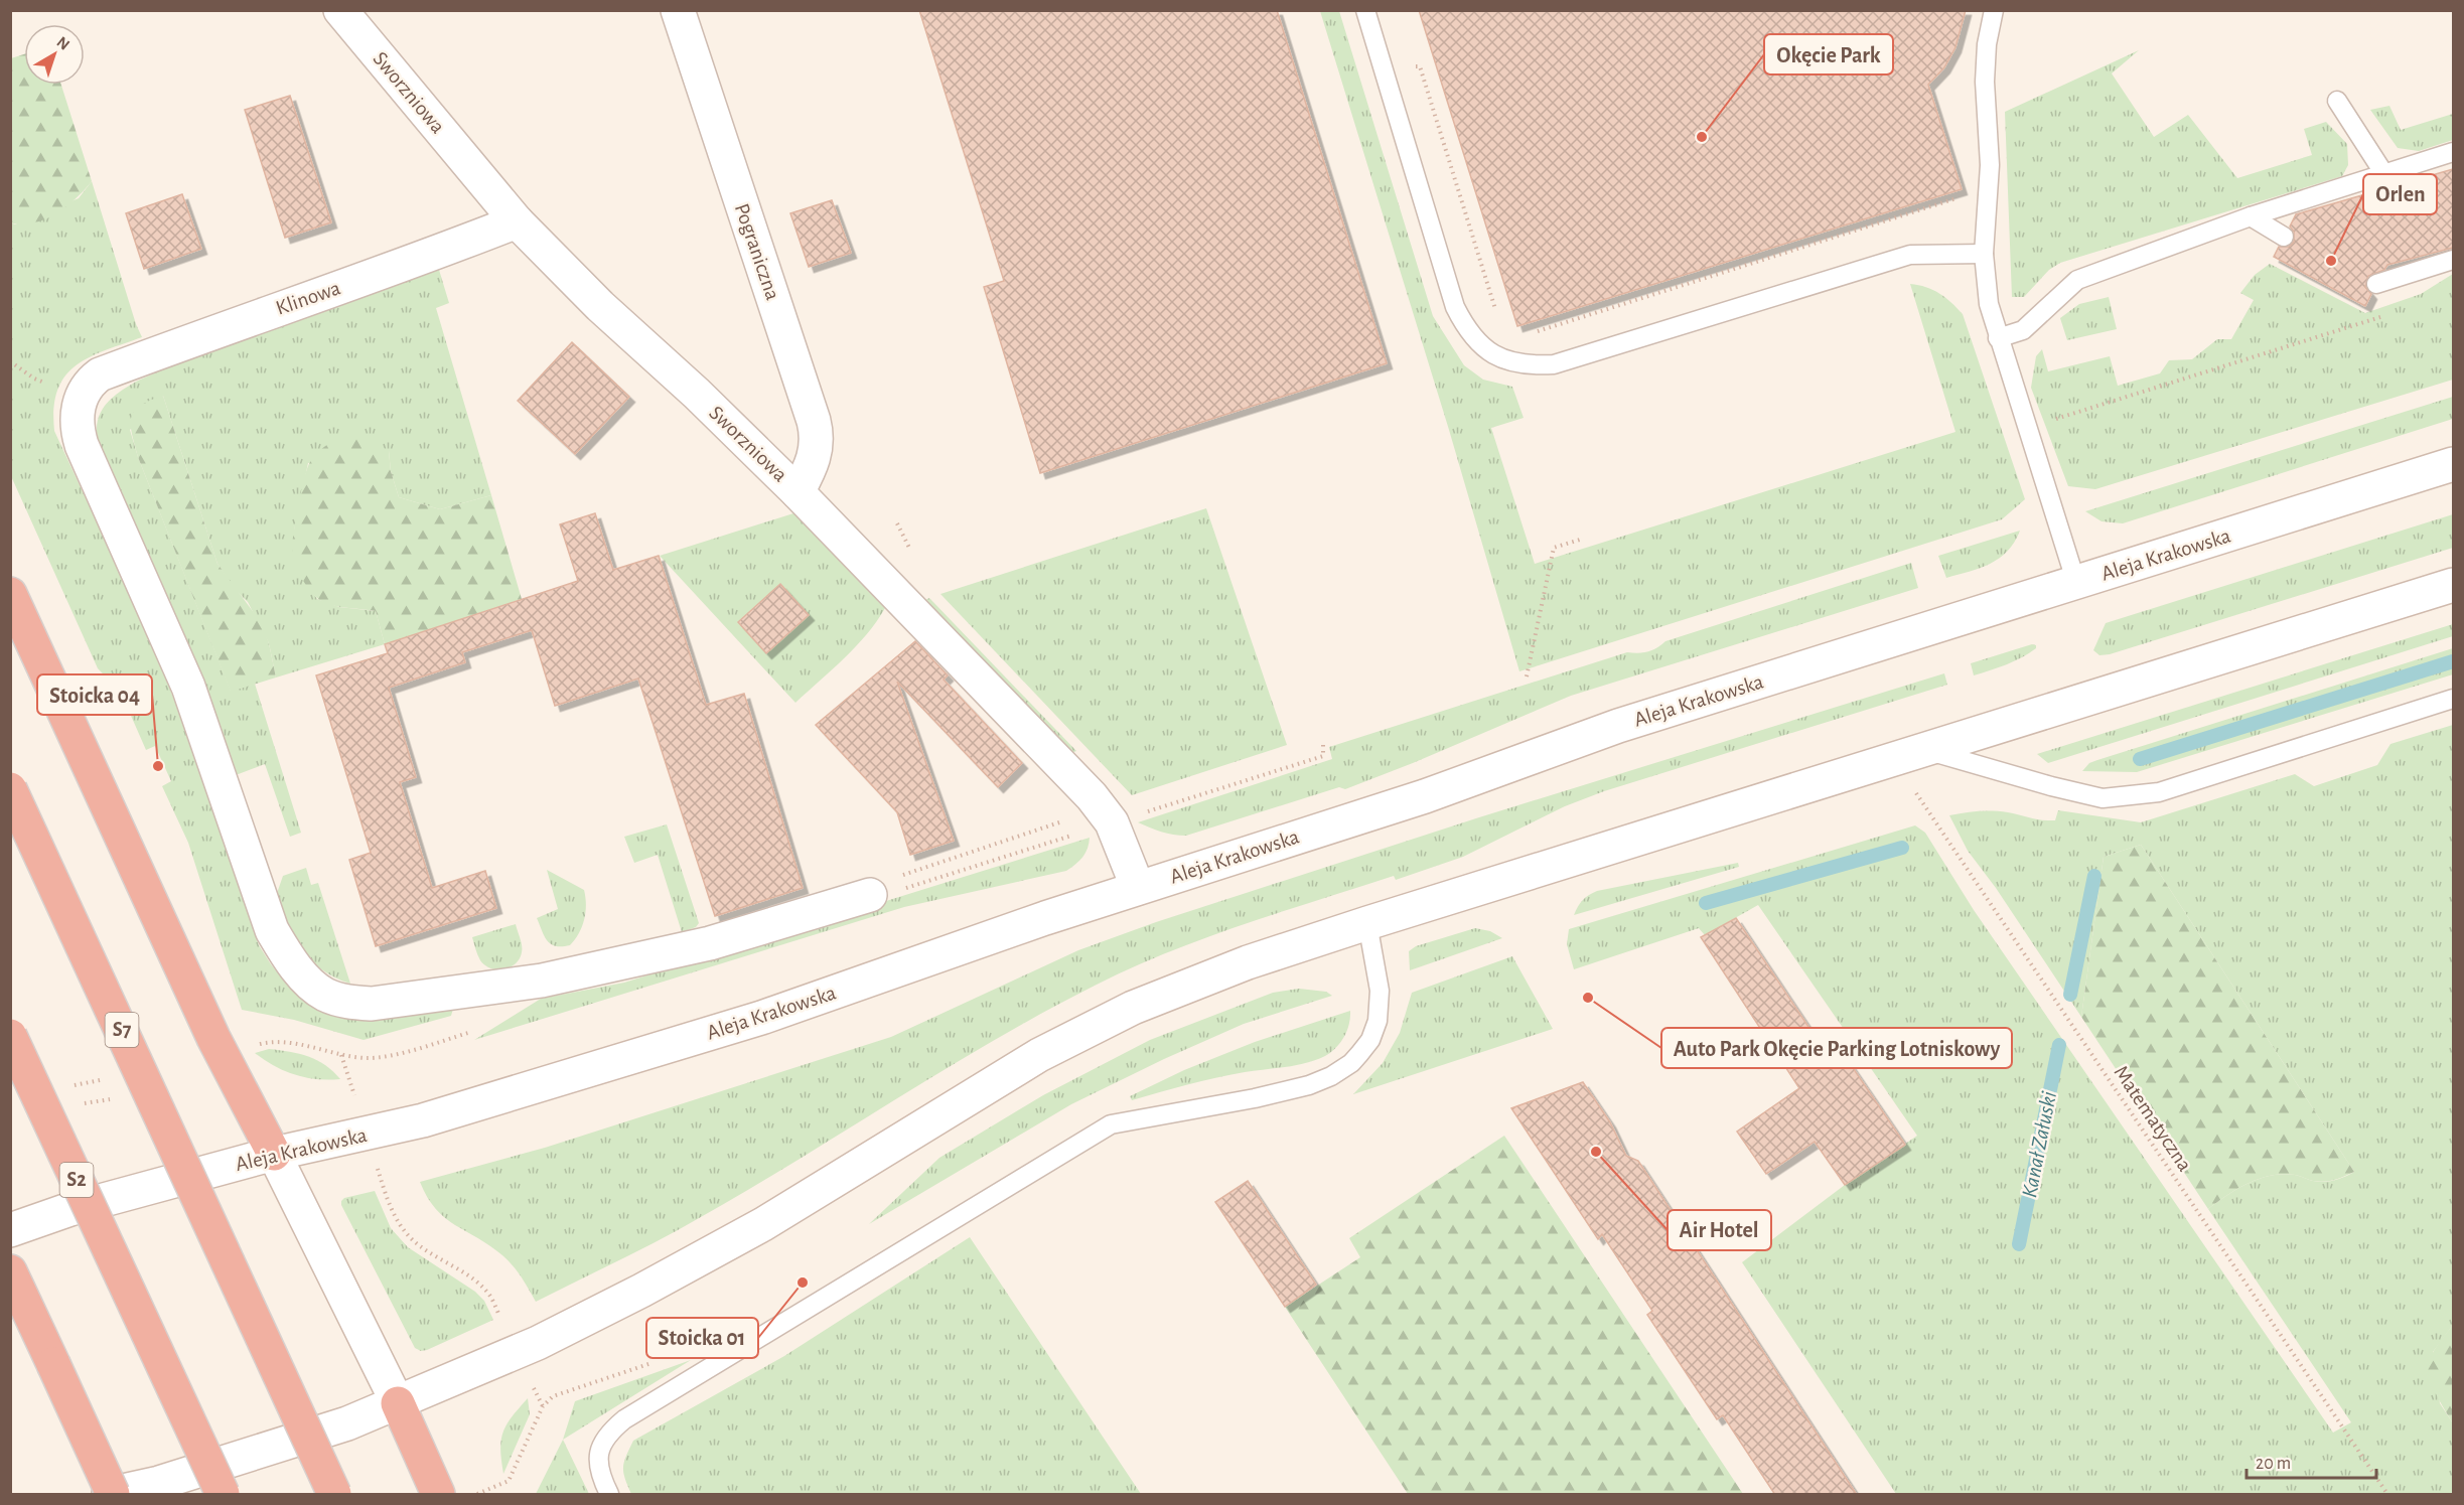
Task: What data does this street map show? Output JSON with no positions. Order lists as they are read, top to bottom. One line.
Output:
{"streets":{"highway":["S7","S2"],"main road":["Sworzniowa","Pograniczna","Klinowa","Aleja Krakowska"],"path":["Matematyczna"]},"crossings":[["Sworzniowa","Pograniczna"],["Sworzniowa","Klinowa"],["Sworzniowa","Aleja Krakowska"]],"water":["Kanał Załuski"],"places":["Okęcie Park","Orlen","Stoicka 04","Auto Park Okęcie Parking Lotniskowy","Air Hotel","Stoicka 01"],"scale_bar":"20 m","north":"top right"}
